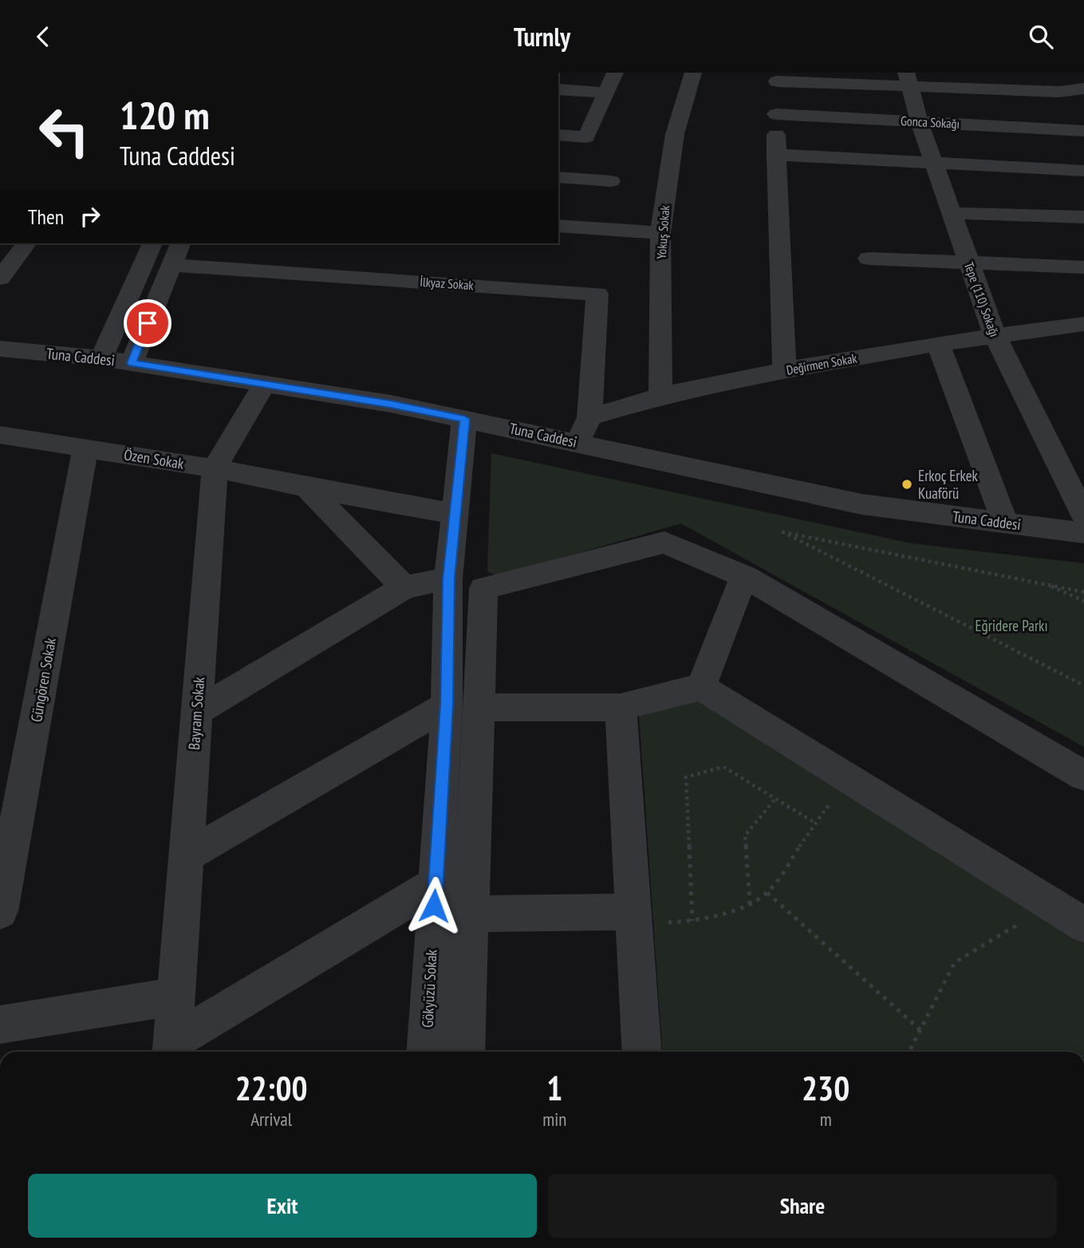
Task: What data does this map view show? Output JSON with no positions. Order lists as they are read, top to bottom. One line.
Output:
{"streets":{"street":["Gonca Sokağı","Yokuş Sokak","İlkyaz Sokak","Tepe (110) Sokağı","Tuna Caddesi","Değirmen Sokak","Özen Sokak","Güngören Sokak","Bayram Sokak","Gökyüzü Sokak"]},"crossings":[["Gonca Sokağı","Tepe (110) Sokağı"],["Yokuş Sokak","Değirmen Sokak"],["İlkyaz Sokak","Değirmen Sokak"],["Tepe (110) Sokağı","Değirmen Sokak"],["Tuna Caddesi","Bayram Sokak"],["Tuna Caddesi","Gökyüzü Sokak"],["Özen Sokak","Güngören Sokak"],["Özen Sokak","Bayram Sokak"],["Özen Sokak","Gökyüzü Sokak"]],"parks":["Eğridere Parkı"],"places":["Erkoç Erkek Kuaförü"],"page":{"header":"Turnly","turn":["120 m","Tuna Caddesi"],"then":"Then","eta":["22:00","Arrival","1","min","230","m"],"buttons":["Exit","Share"]}}
